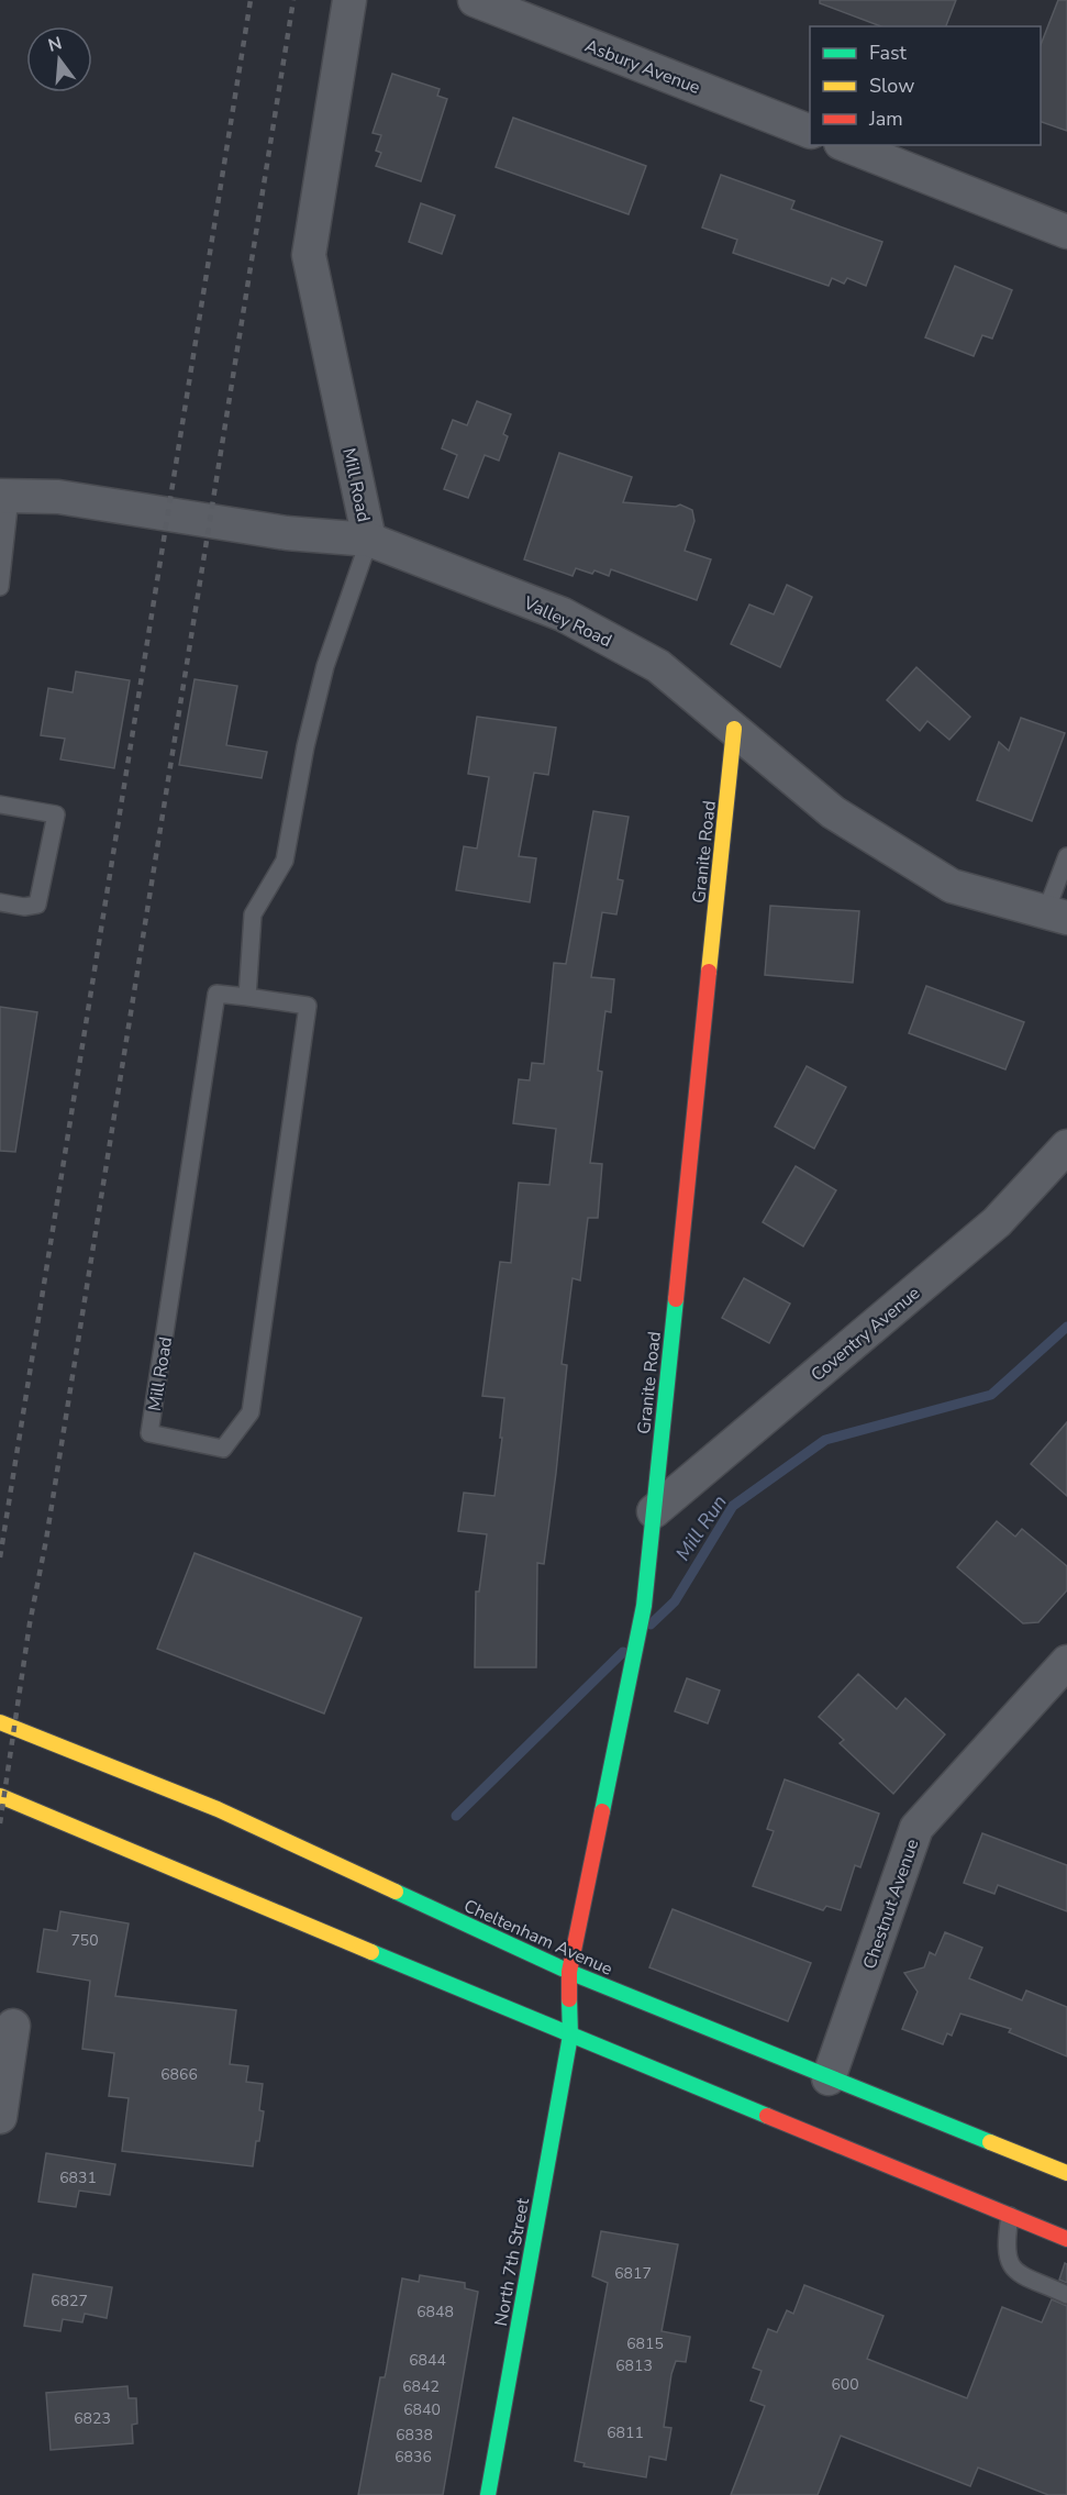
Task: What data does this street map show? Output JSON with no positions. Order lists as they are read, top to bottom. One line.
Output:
{"streets":{"main road":["Granite Road","Cheltenham Avenue","North 7th Street"],"street":["Asbury Avenue","Mill Road","Valley Road","Coventry Avenue","Chestnut Avenue"]},"crossings":[["Mill Road","Valley Road"],["Valley Road","Granite Road"],["Granite Road","Coventry Avenue"],["Granite Road","Cheltenham Avenue"],["Granite Road","North 7th Street"],["Chestnut Avenue","Cheltenham Avenue"]],"water":["Mill Run"],"house_numbers":["750","6866","6831","6817","6827","6848","6815","6844","6813","600","6842","6840","6823","6811","6838","6836"],"legend":["Fast","Slow","Jam"],"north":"top"}
